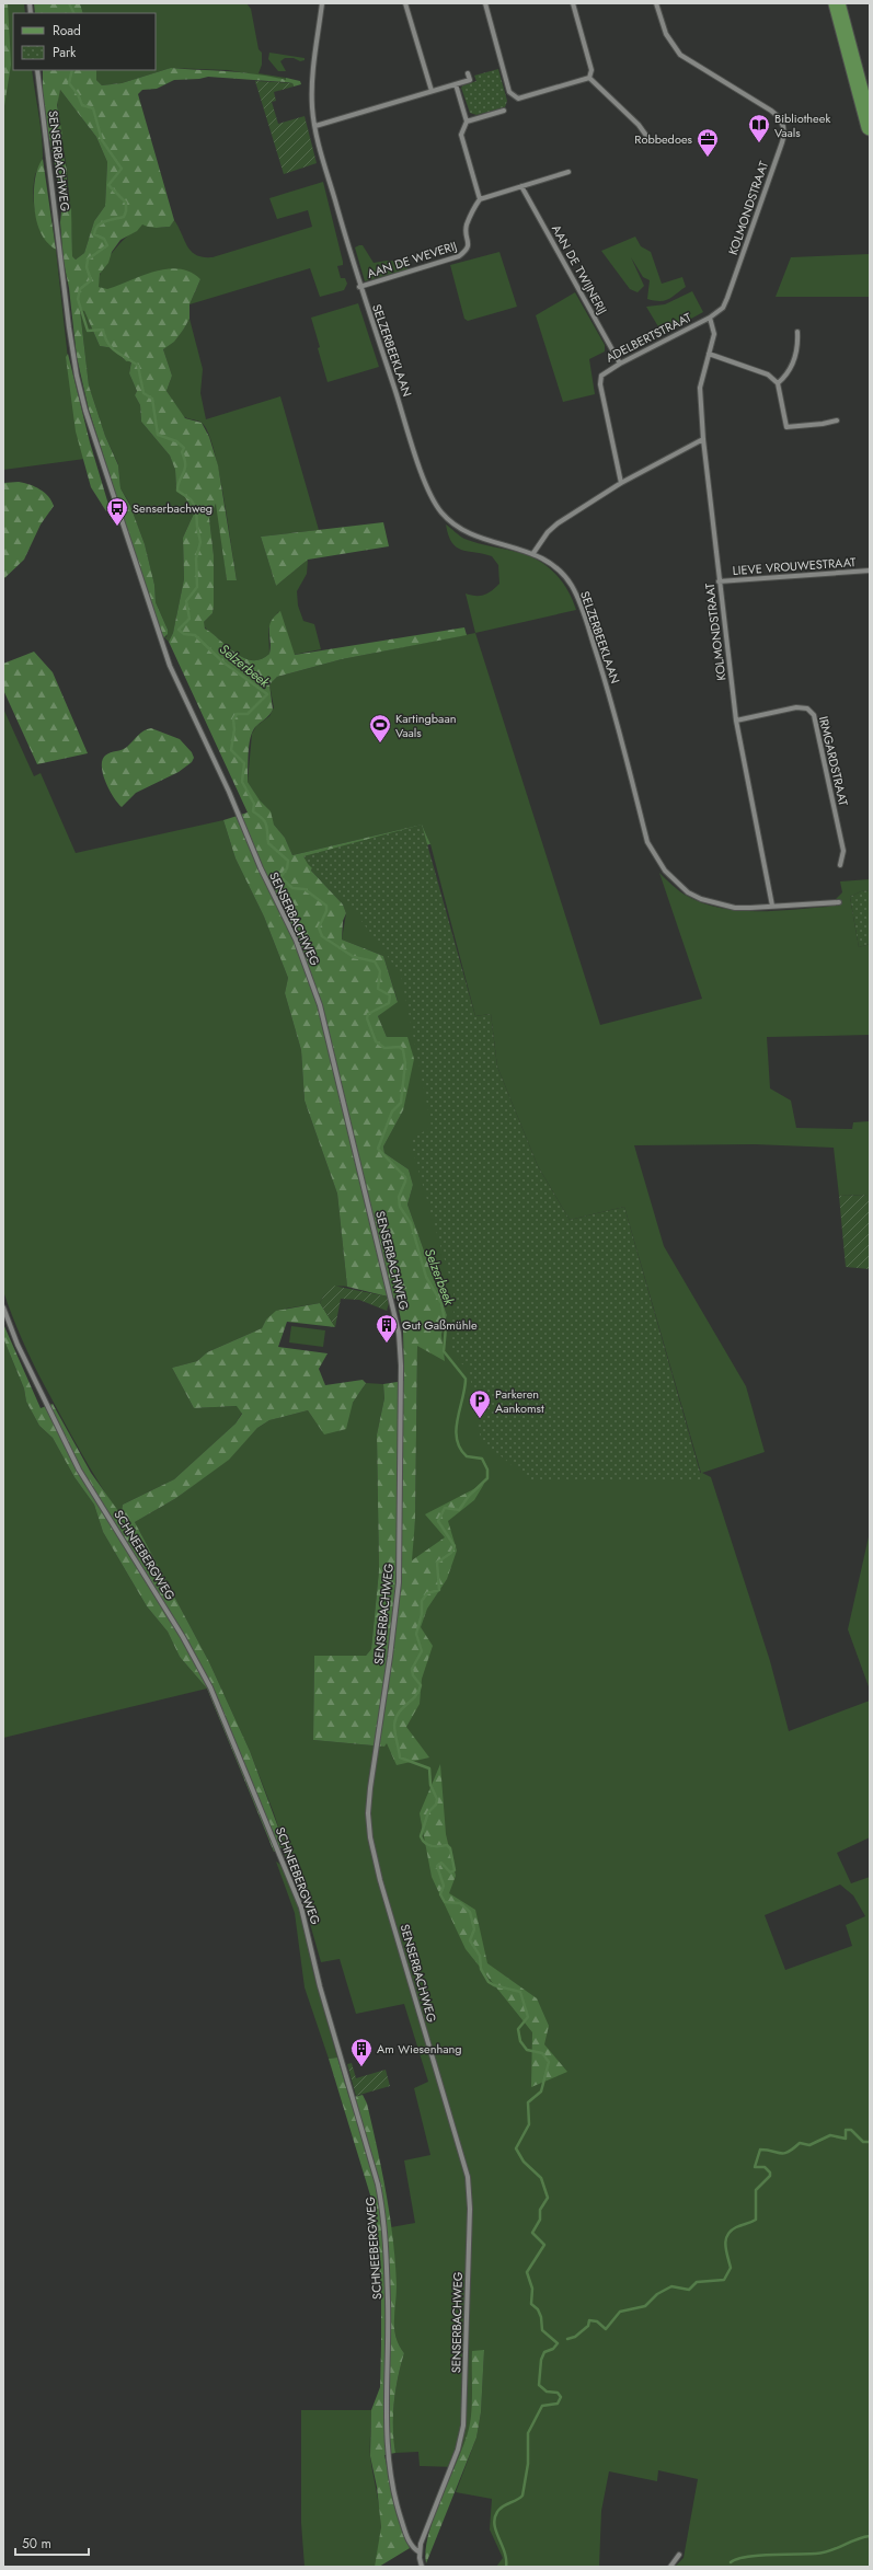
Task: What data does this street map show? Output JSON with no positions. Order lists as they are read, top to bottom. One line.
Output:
{"streets":{"street":["SENSERBACHWEG","KOLMONDSTRAAT","AAN DE WEVERIJ","AAN DE TWIJNERIJ","ADELBERTSTRAAT","SELZERBEEKLAAN","LIEVE VROUWESTRAAT","IRMGARDSTRAAT","SCHNEEBERGWEG"]},"crossings":[["SENSERBACHWEG","SCHNEEBERGWEG"],["KOLMONDSTRAAT","ADELBERTSTRAAT"],["KOLMONDSTRAAT","SELZERBEEKLAAN"],["KOLMONDSTRAAT","LIEVE VROUWESTRAAT"],["KOLMONDSTRAAT","IRMGARDSTRAAT"],["AAN DE WEVERIJ","SELZERBEEKLAAN"],["AAN DE TWIJNERIJ","ADELBERTSTRAAT"]],"water":["Selzerbeek"],"places":{"library":["Bibliotheek Vaals"],"office":["Robbedoes"],"bus stop":["Senserbachweg"],"sports":["Kartingbaan Vaals"],"building":["Gut Gaßmühle","Am Wiesenhang"],"parking":["Parkeren Aankomst"]},"legend":["Road","Park"],"scale_bar":"50 m"}
